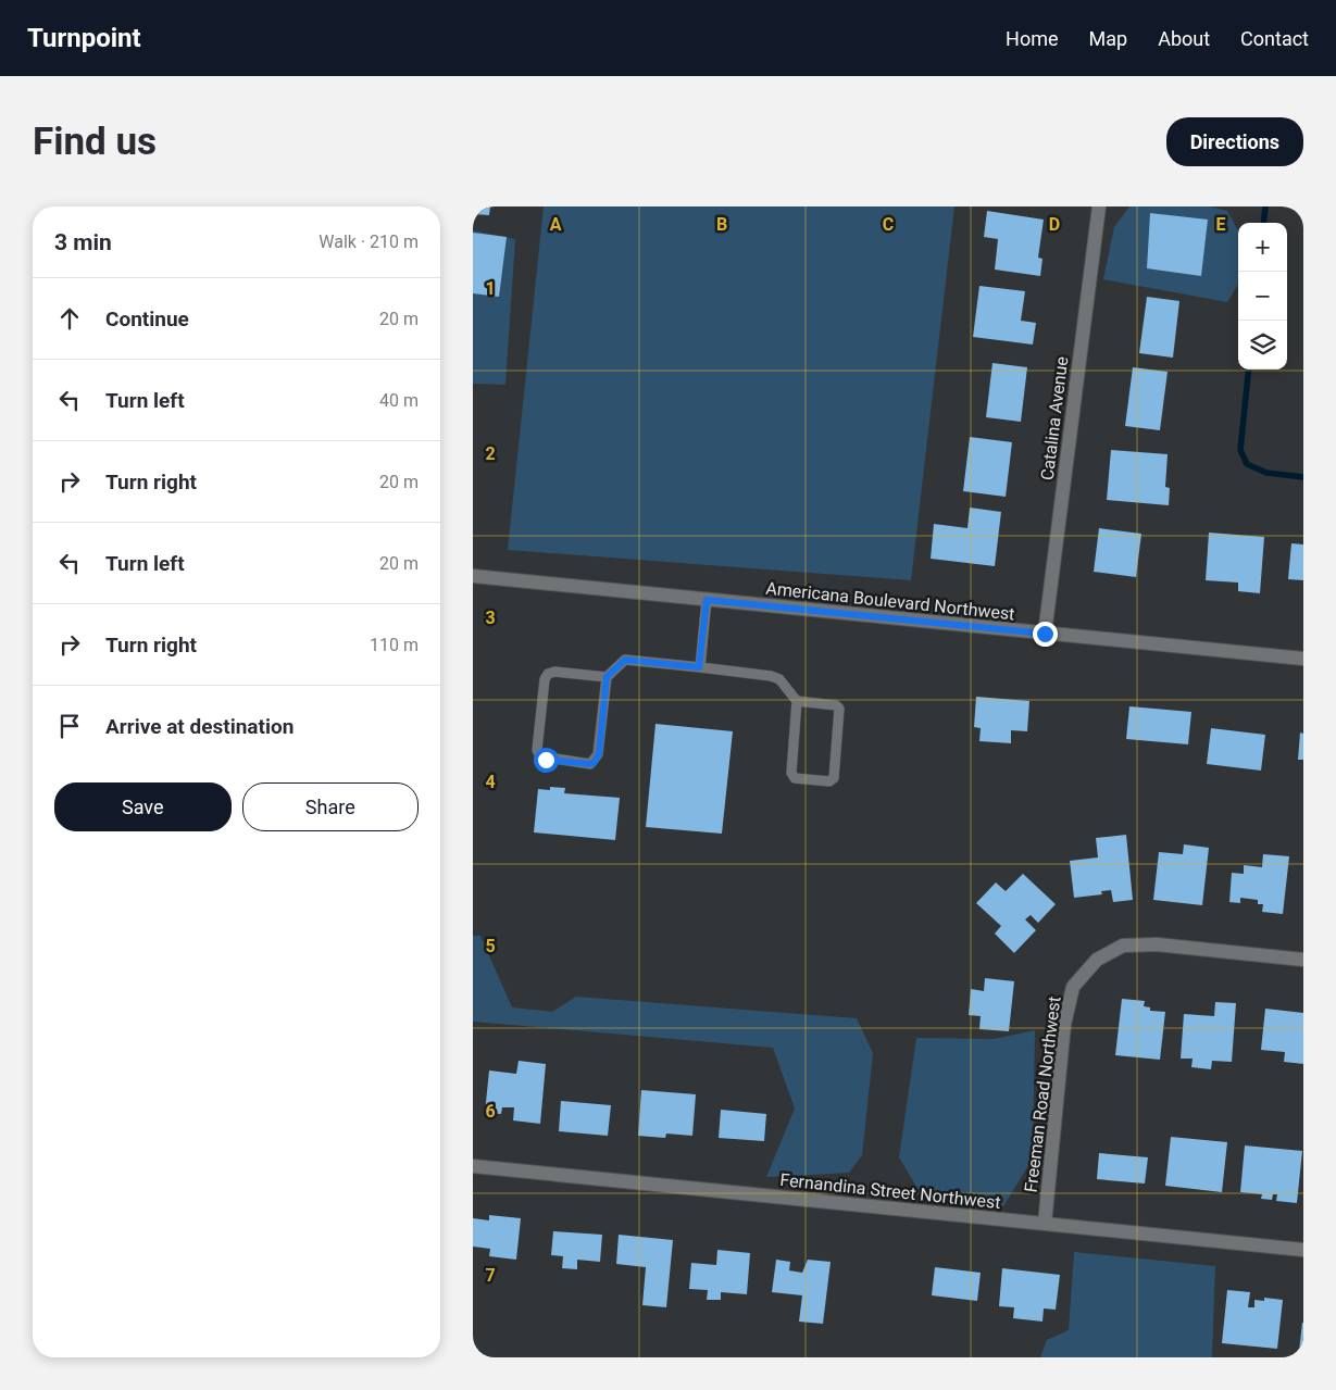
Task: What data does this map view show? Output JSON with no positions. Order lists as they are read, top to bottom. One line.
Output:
{"streets":{"street":["Catalina Avenue","Americana Boulevard Northwest","Freeman Road Northwest","Fernandina Street Northwest"]},"crossings":[["Catalina Avenue","Americana Boulevard Northwest"],["Freeman Road Northwest","Fernandina Street Northwest"]],"page":{"header":"Turnpoint","nav":["Home","Map","About","Contact"],"buttons":["Directions",["Save","Share"]],"title":"Find us","heading":["3 min","Walk · 210 m"],"map_buttons":["+","−"],"list":[["Continue","20 m"],["Turn left","40 m"],["Turn right","20 m"],["Turn left","20 m"],["Turn right","110 m"],"Arrive at destination"]},"grid":{"columns":["A","B","C","D","E"],"rows":["1","2","3","4","5","6","7"]}}
